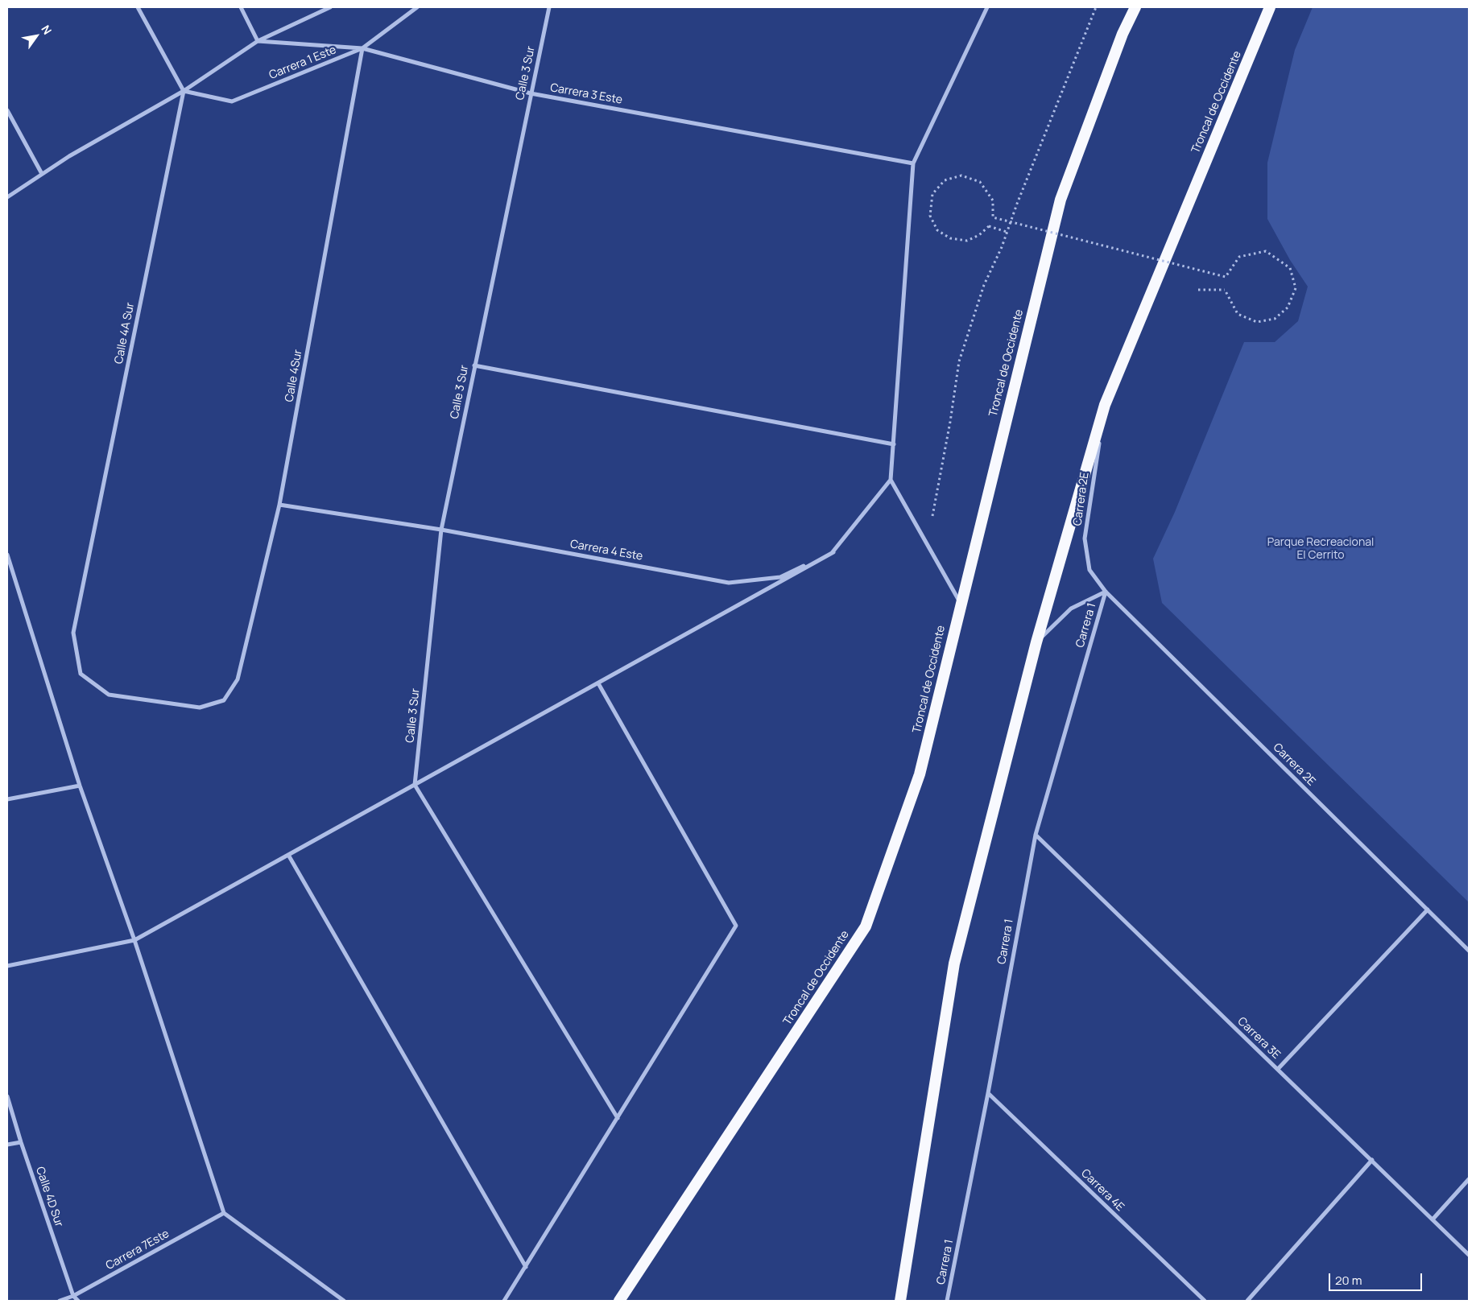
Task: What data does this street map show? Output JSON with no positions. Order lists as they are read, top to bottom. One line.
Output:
{"streets":{"highway":["Troncal de Occidente"],"street":["Carrera 1 Este","Calle 3 Sur","Carrera 3 Este","Calle 4A Sur","Calle 4Sur","Carrera 2E","Carrera 4 Este","Carrera 1","Carrera 3E","Carrera 4E","Calle 4D Sur","Carrera 7Este"]},"crossings":[["Carrera 1 Este","Carrera 3 Este"],["Carrera 1 Este","Calle 4A Sur"],["Carrera 1 Este","Calle 4Sur"],["Calle 3 Sur","Carrera 3 Este"],["Calle 3 Sur","Carrera 4 Este"],["Carrera 3 Este","Calle 4Sur"],["Troncal de Occidente","Carrera 2E"],["Calle 4A Sur","Calle 4Sur"],["Calle 4Sur","Carrera 4 Este"],["Carrera 2E","Carrera 1"],["Carrera 1","Carrera 3E"],["Carrera 1","Carrera 4E"],["Calle 4D Sur","Carrera 7Este"]],"parks":["Parque Recreacional El Cerrito"],"scale_bar":"20 m","north":"top right"}
